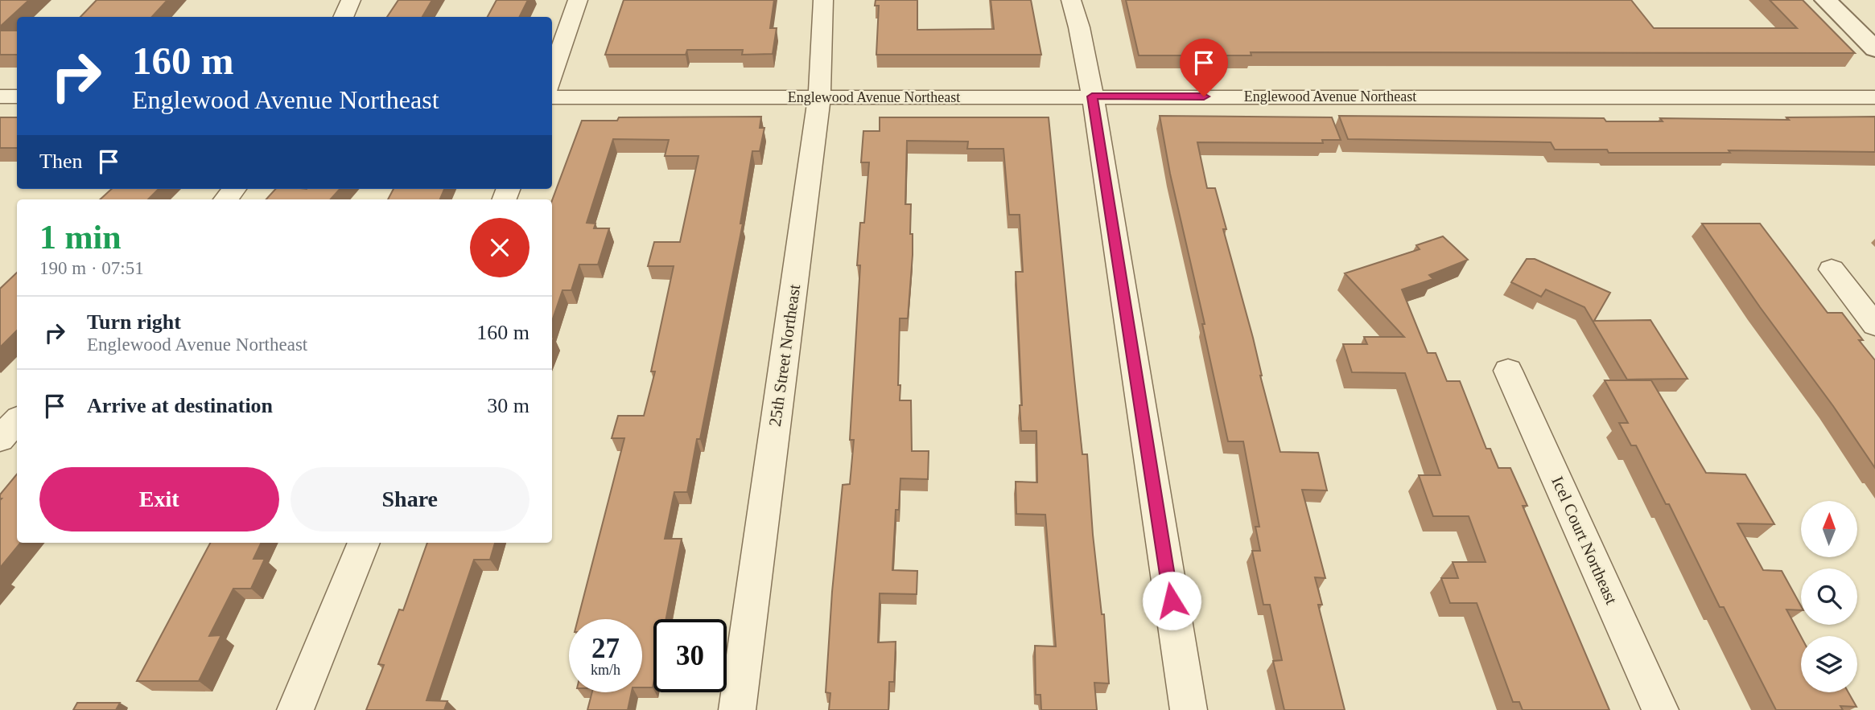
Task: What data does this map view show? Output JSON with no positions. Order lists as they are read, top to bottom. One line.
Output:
{"streets":{"street":["Englewood Avenue Northeast","25th Street Northeast","Icel Court Northeast"]},"crossings":[["Englewood Avenue Northeast","25th Street Northeast"]],"north":"top","page":{"turn":["160 m","Englewood Avenue Northeast"],"then":"Then","heading":["1 min","190 m · 07:51"],"list":[{"name":"Turn right","note":"Englewood Avenue Northeast","value":"160 m"},{"name":"Arrive at destination","value":"30 m"}],"buttons":["Exit","Share"],"speed":"27 km/h","limit":"30"}}
